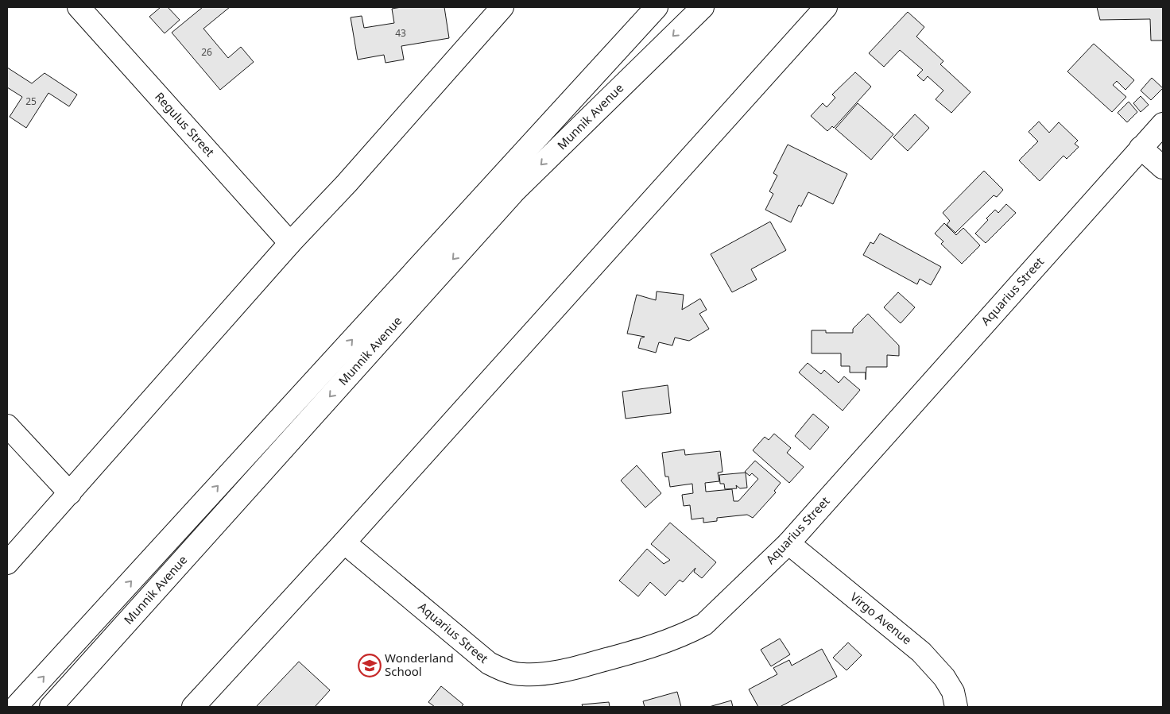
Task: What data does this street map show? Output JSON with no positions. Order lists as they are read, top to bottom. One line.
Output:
{"streets":{"street":["Munnik Avenue","Regulus Street","Aquarius Street","Virgo Avenue"]},"crossings":[["Aquarius Street","Virgo Avenue"]],"places":{"school or university":["Wonderland School"]},"house_numbers":["43","26","25"]}
